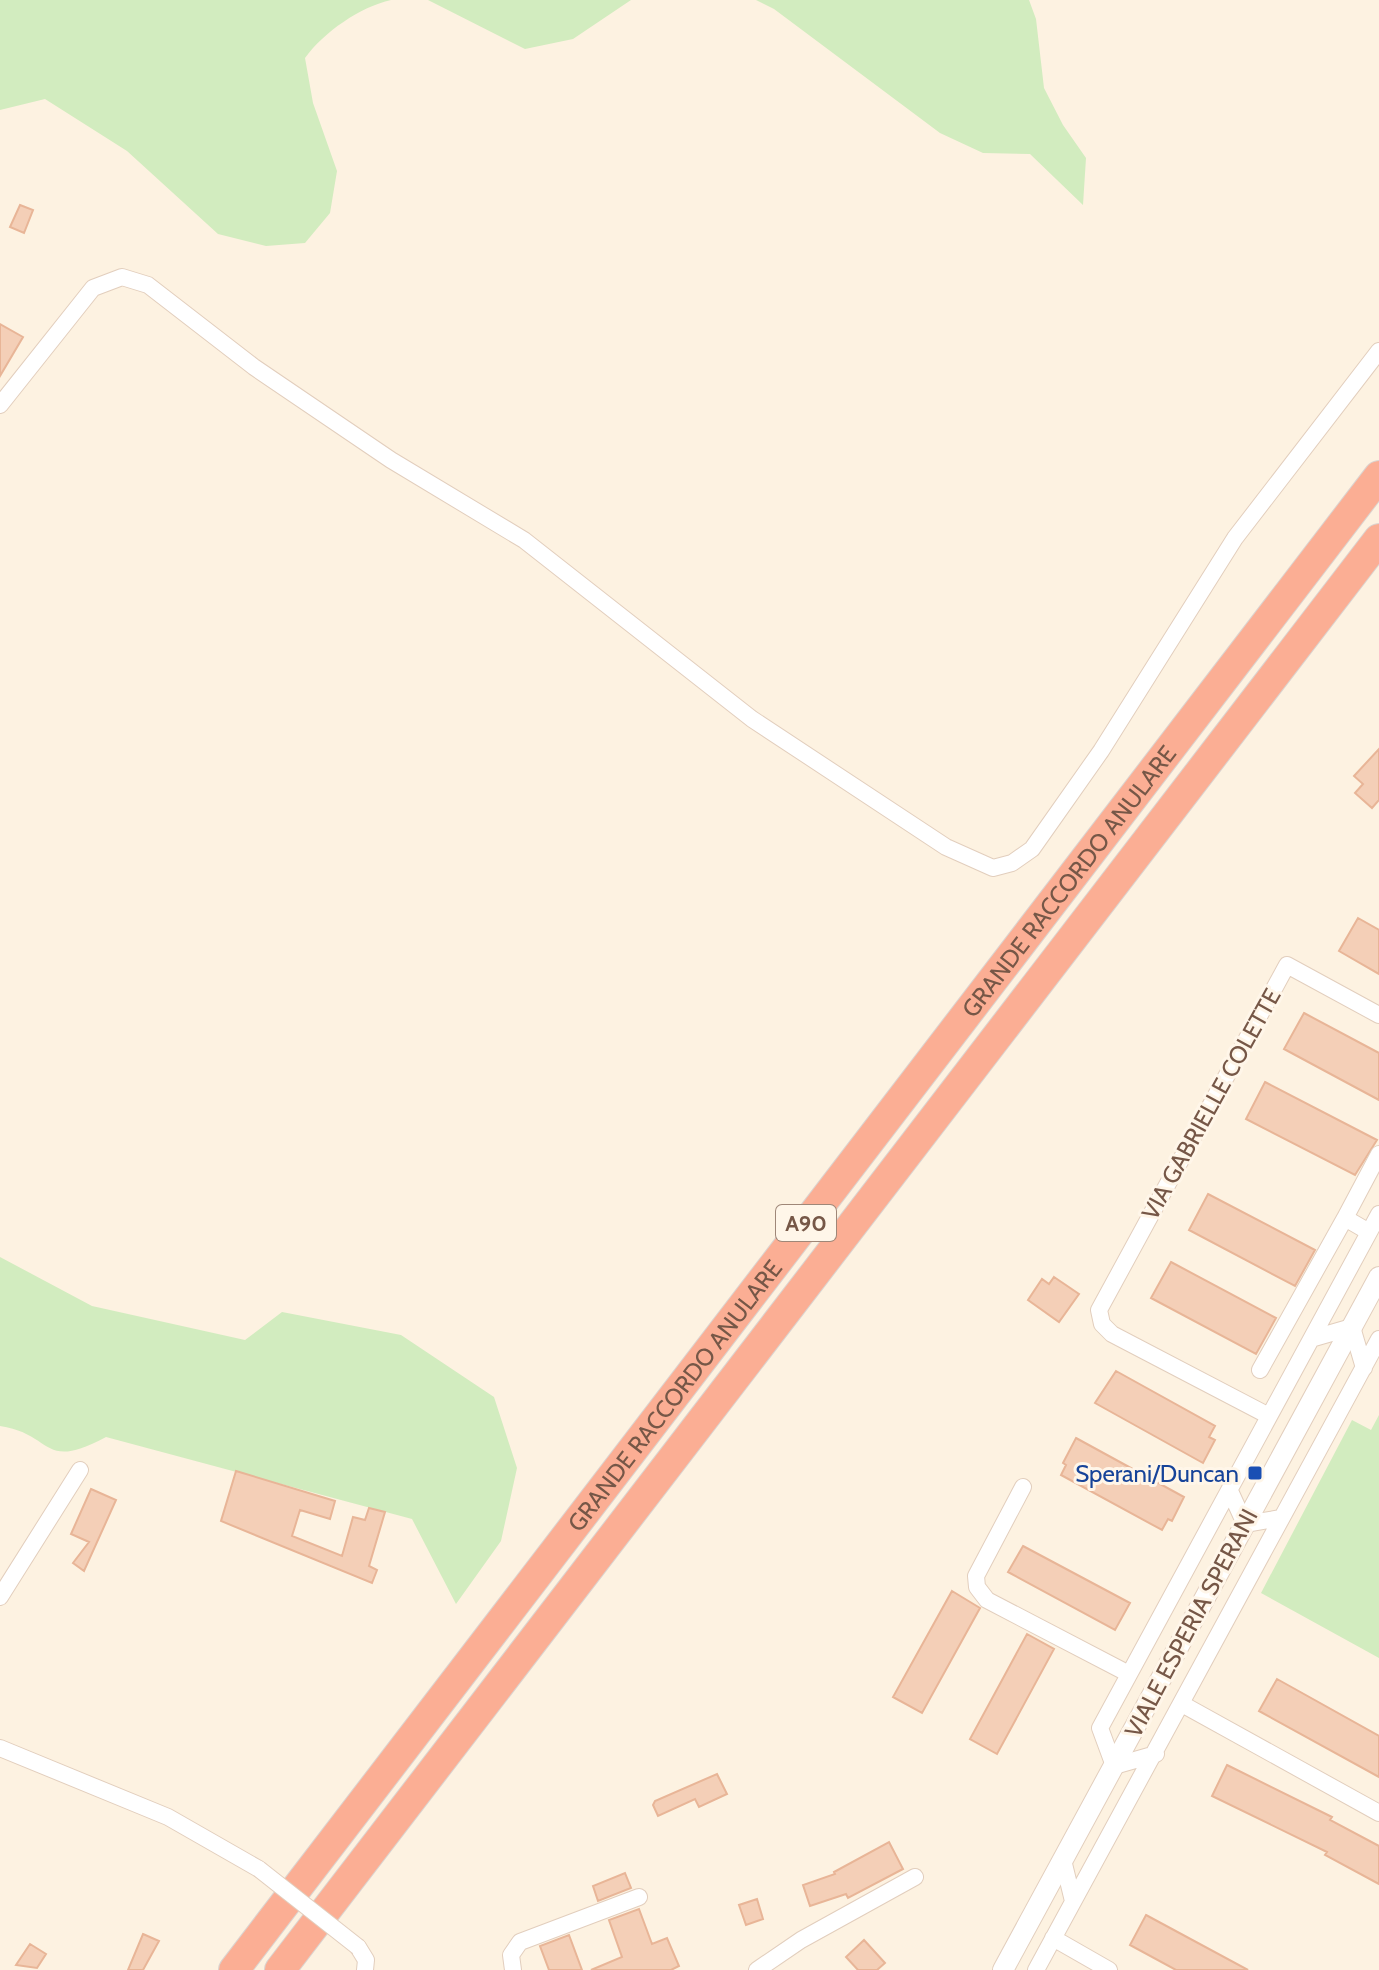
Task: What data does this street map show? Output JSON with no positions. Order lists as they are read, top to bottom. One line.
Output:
{"streets":{"highway":["GRANDE RACCORDO ANULARE","A90"],"street":["VIA GABRIELLE COLETTE","VIALE ESPERIA SPERANI"]},"crossings":[["VIA GABRIELLE COLETTE","VIALE ESPERIA SPERANI"]],"places":{"transit":["Sperani/Duncan"]}}
